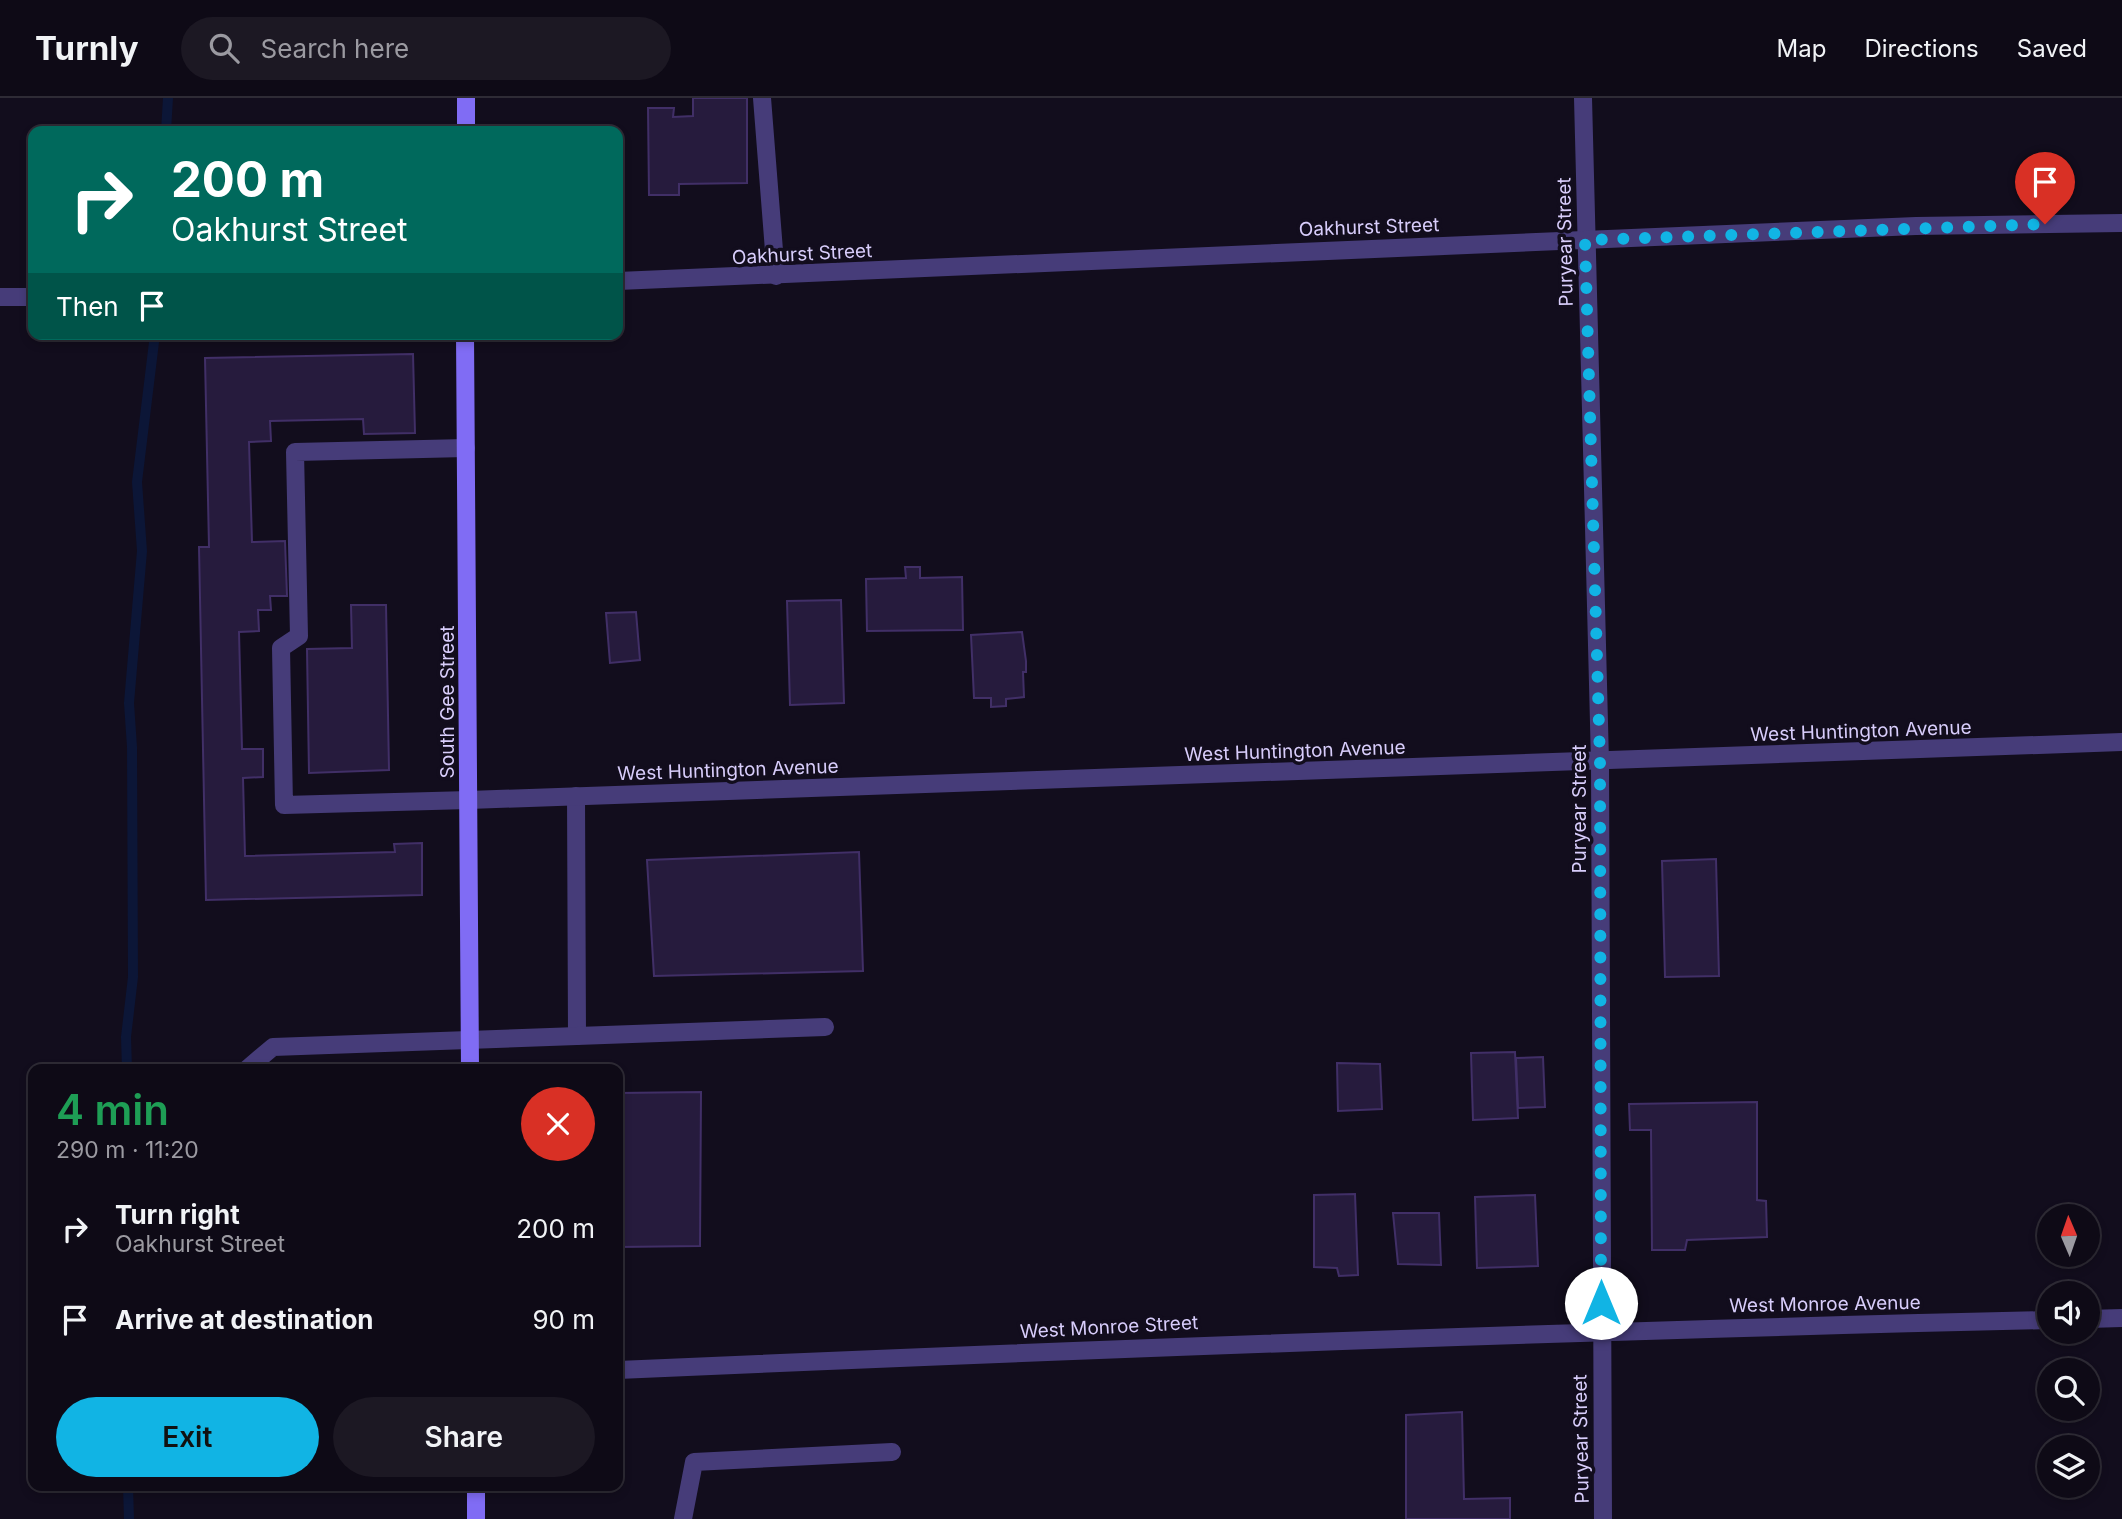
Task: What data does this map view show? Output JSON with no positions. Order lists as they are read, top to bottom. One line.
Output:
{"streets":{"main road":["South Gee Street"],"street":["Oakhurst Street","Puryear Street","West Huntington Avenue","West Monroe Avenue","West Monroe Street"]},"crossings":[["Oakhurst Street","Puryear Street"],["Puryear Street","West Huntington Avenue"],["Puryear Street","West Monroe Avenue"],["Puryear Street","West Monroe Street"],["South Gee Street","West Huntington Avenue"],["West Monroe Avenue","West Monroe Street"]],"north":"top","page":{"header":"Turnly","search":"Search here","nav":["Map","Directions","Saved"],"turn":["200 m","Oakhurst Street"],"then":"Then","heading":["4 min","290 m · 11:20"],"list":[{"name":"Turn right","note":"Oakhurst Street","value":"200 m"},{"name":"Arrive at destination","value":"90 m"}],"buttons":["Exit","Share"]}}
